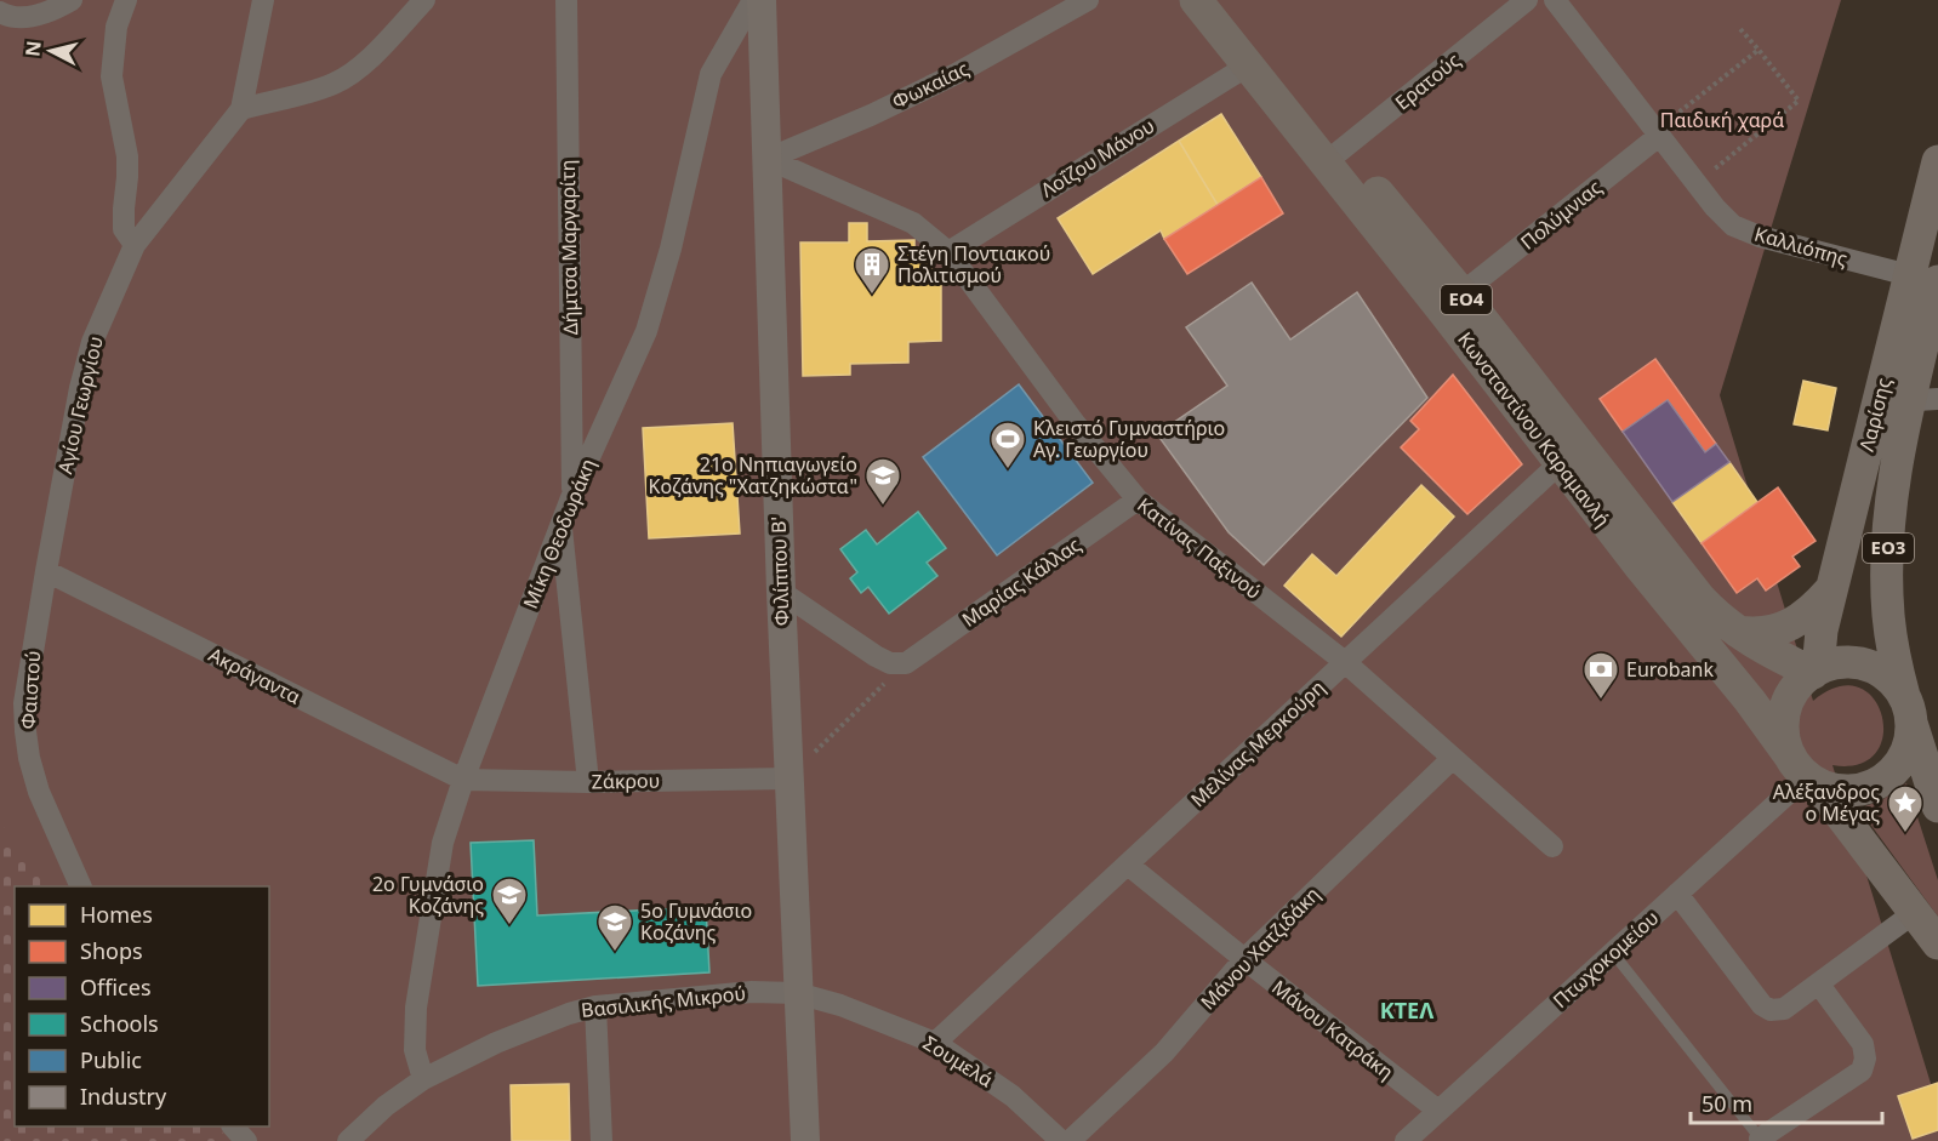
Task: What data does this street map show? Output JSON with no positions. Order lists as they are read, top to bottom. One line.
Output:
{"streets":{"main road":["ΕΟ4","Λαρίσης","Κωνσταντίνου Καραμανλή","ΕΟ3","Φιλίππου Β'"],"street":["Ερατούς","Φωκαίας","Λοΐζου Μάνου","Πολύμνιας","Καλλιόπης","Δήμτσα Μαργαρίτη","Αγίου Γεωργίου","Μίκη Θεοδωράκη","Κατίνας Παξινού","Μαρίας Κάλλας","Ακράγαντα","Φαιστού","Μελίνας Μερκούρη","Ζάκρου","Μάνου Χατζιδάκη","Πτωχοκομείου","Βασιλικής Μικρού","Μάνου Κατράκη","Σουμελά"]},"crossings":[["Ερατούς","Κωνσταντίνου Καραμανλή"],["Φωκαίας","Κατίνας Παξινού"],["Φωκαίας","Φιλίππου Β'"],["Λοΐζου Μάνου","Κωνσταντίνου Καραμανλή"],["Λοΐζου Μάνου","Κατίνας Παξινού"],["Πολύμνιας","Καλλιόπης"],["Πολύμνιας","Κωνσταντίνου Καραμανλή"],["Καλλιόπης","Λαρίσης"],["Δήμτσα Μαργαρίτη","Μίκη Θεοδωράκη"],["Αγίου Γεωργίου","Ακράγαντα"],["Αγίου Γεωργίου","Φαιστού"],["Λαρίσης","Κωνσταντίνου Καραμανλή"],["Λαρίσης","ΕΟ3"],["Λαρίσης","Πτωχοκομείου"],["Κωνσταντίνου Καραμανλή","ΕΟ3"],["Κωνσταντίνου Καραμανλή","Μελίνας Μερκούρη"],["Κωνσταντίνου Καραμανλή","Πτωχοκομείου"],["Μίκη Θεοδωράκη","Ακράγαντα"],["Μίκη Θεοδωράκη","Ζάκρου"],["Μίκη Θεοδωράκη","Βασιλικής Μικρού"],["Κατίνας Παξινού","Φιλίππου Β'"],["Κατίνας Παξινού","Μαρίας Κάλλας"],["Κατίνας Παξινού","Μελίνας Μερκούρη"],["Κατίνας Παξινού","Μάνου Χατζιδάκη"],["ΕΟ3","Πτωχοκομείου"],["Φιλίππου Β'","Ζάκρου"],["Φιλίππου Β'","Βασιλικής Μικρού"],["Φιλίππου Β'","Σουμελά"],["Ακράγαντα","Φαιστού"],["Ακράγαντα","Ζάκρου"],["Μελίνας Μερκούρη","Μάνου Κατράκη"],["Μελίνας Μερκούρη","Σουμελά"],["Μάνου Χατζιδάκη","Μάνου Κατράκη"],["Πτωχοκομείου","Μάνου Κατράκη"],["Βασιλικής Μικρού","Σουμελά"]],"districts":["ΚΤΕΛ"],"parks":["Παιδική χαρά"],"places":{"building":["Στέγη Ποντιακού Πολιτισμού"],"sports":["Κλειστό Γυμναστήριο Αγ. Γεωργίου"],"school or university":["21ο Νηπιαγωγείο Κοζάνης \"Χατζηκώστα\"","2o Γυμνάσιο Κοζάνης","5o Γυμνάσιο Κοζάνης"],"bank":["Eurobank"],"place":["Αλέξανδρος ο Μέγας"]},"legend":["Homes","Shops","Offices","Schools","Public","Industry"],"scale_bar":"50 m","north":"left"}
